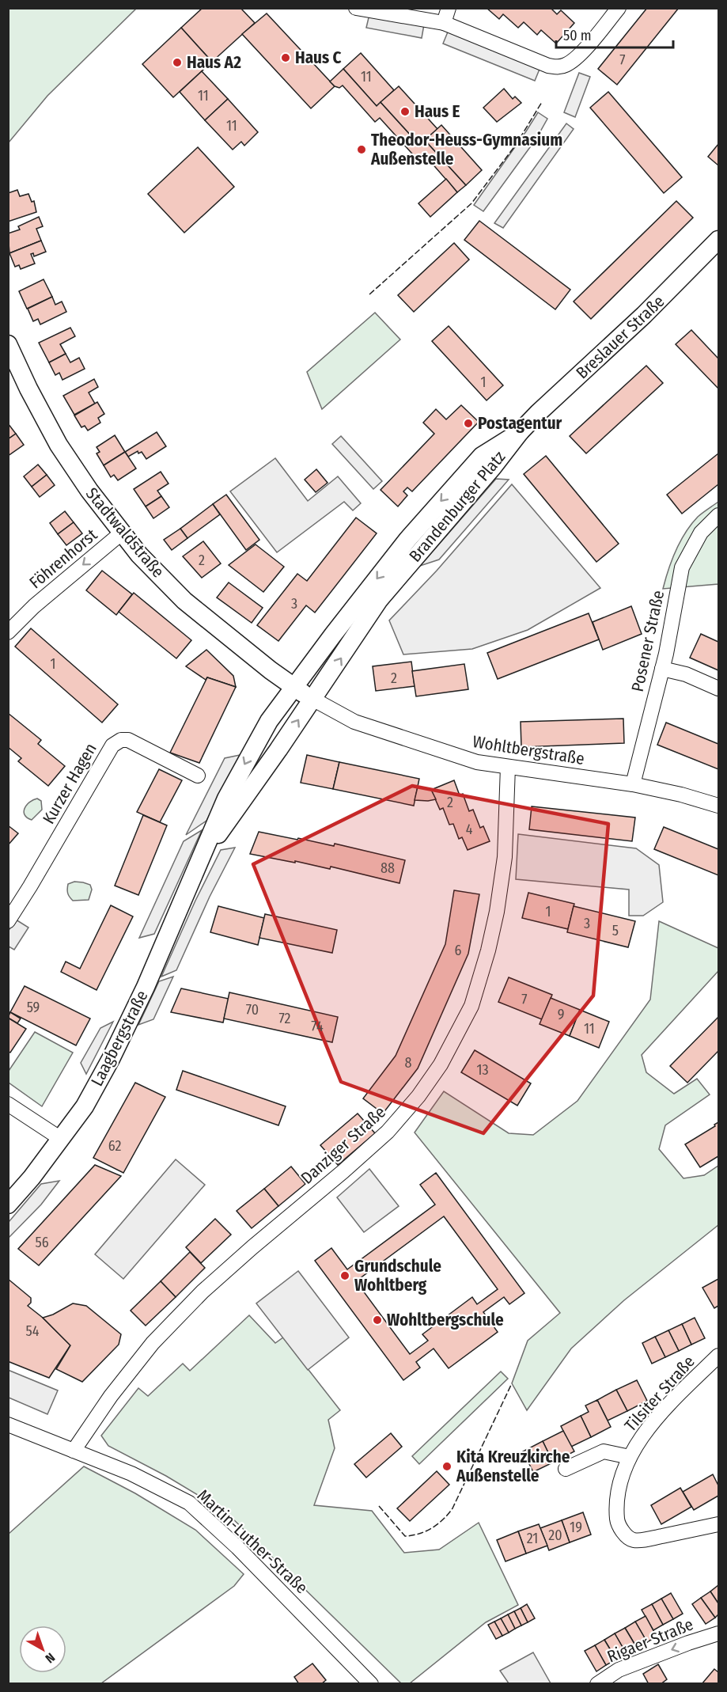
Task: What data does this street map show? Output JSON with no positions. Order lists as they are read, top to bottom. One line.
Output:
{"streets":{"street":["Breslauer Straße","Brandenburger Platz","Stadtwaldstraße","Föhrenhorst","Posener Straße","Wohltbergstraße","Kurzer Hagen","Laagbergstraße","Danziger Straße","Tilsiter Straße","Martin-Luther-Straße","Rigaer Straße"]},"crossings":[["Breslauer Straße","Brandenburger Platz"],["Brandenburger Platz","Stadtwaldstraße"],["Brandenburger Platz","Wohltbergstraße"],["Brandenburger Platz","Laagbergstraße"],["Stadtwaldstraße","Föhrenhorst"],["Stadtwaldstraße","Wohltbergstraße"],["Stadtwaldstraße","Laagbergstraße"],["Posener Straße","Wohltbergstraße"],["Wohltbergstraße","Laagbergstraße"],["Wohltbergstraße","Danziger Straße"],["Danziger Straße","Martin-Luther-Straße"]],"one_way":["Föhrenhorst","Rigaer Straße"],"places":["Haus C","Haus A2","Haus E","Theodor-Heuss-Gymnasium Außenstelle","Postagentur","Grundschule Wohltberg","Wohltbergschule","Kita Kreuzkirche Außenstelle"],"house_numbers":["7","11","11","11","1","2","3","1","2","2","4","88","1","3","5","6","7","59","70","9","72","74","11","8","13","62","56","54","19","20","21"],"scale_bar":"50 m","north":"bottom right"}
